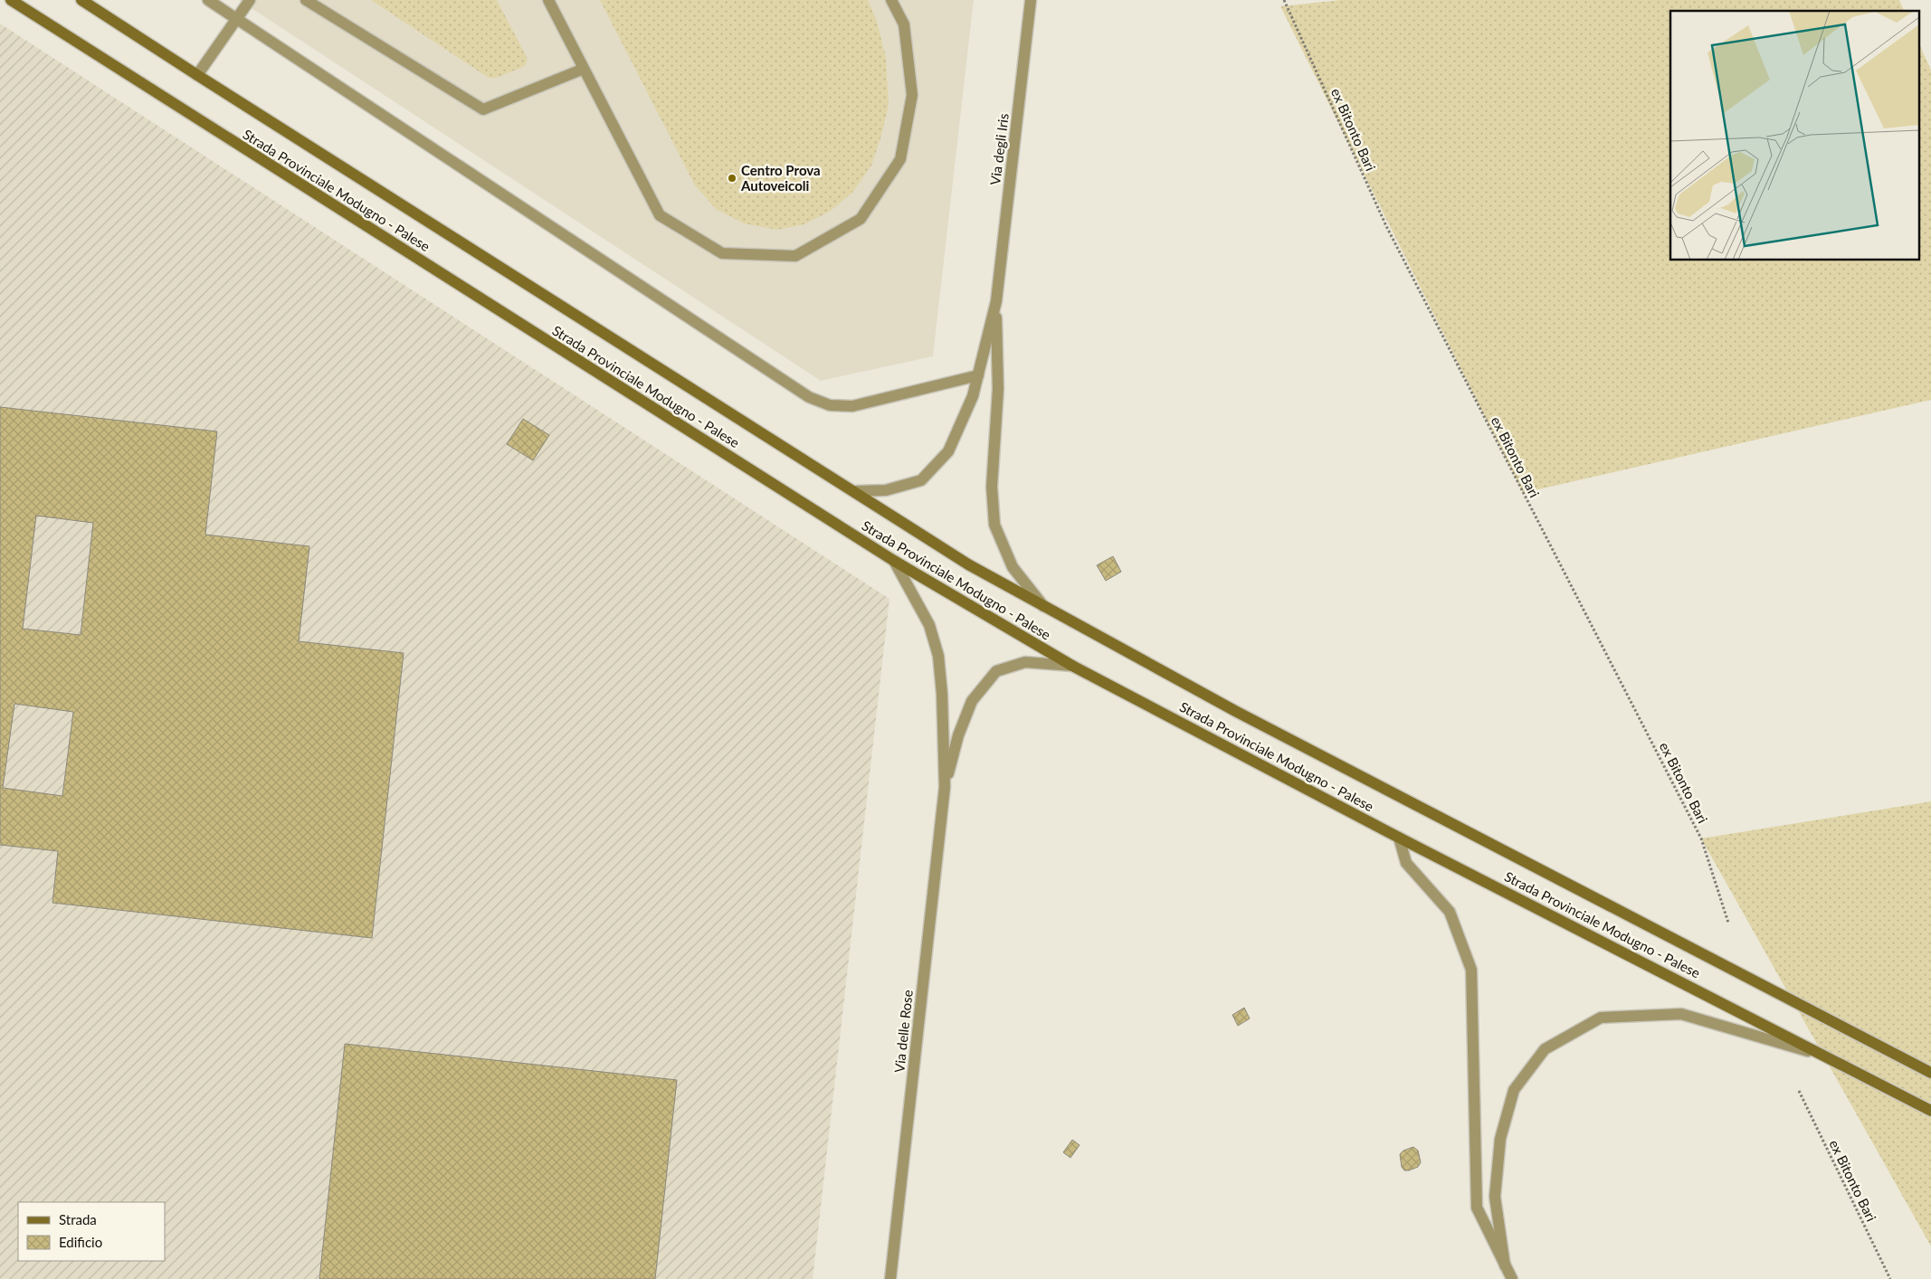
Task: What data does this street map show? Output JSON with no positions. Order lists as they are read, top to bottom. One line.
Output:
{"streets":{"main road":["Strada Provinciale Modugno - Palese"],"street":["Via degli Iris","Via delle Rose"],"path":["ex Bitonto Bari"]},"places":["Centro Prova Autoveicoli"],"legend":["Strada","Edificio"]}
